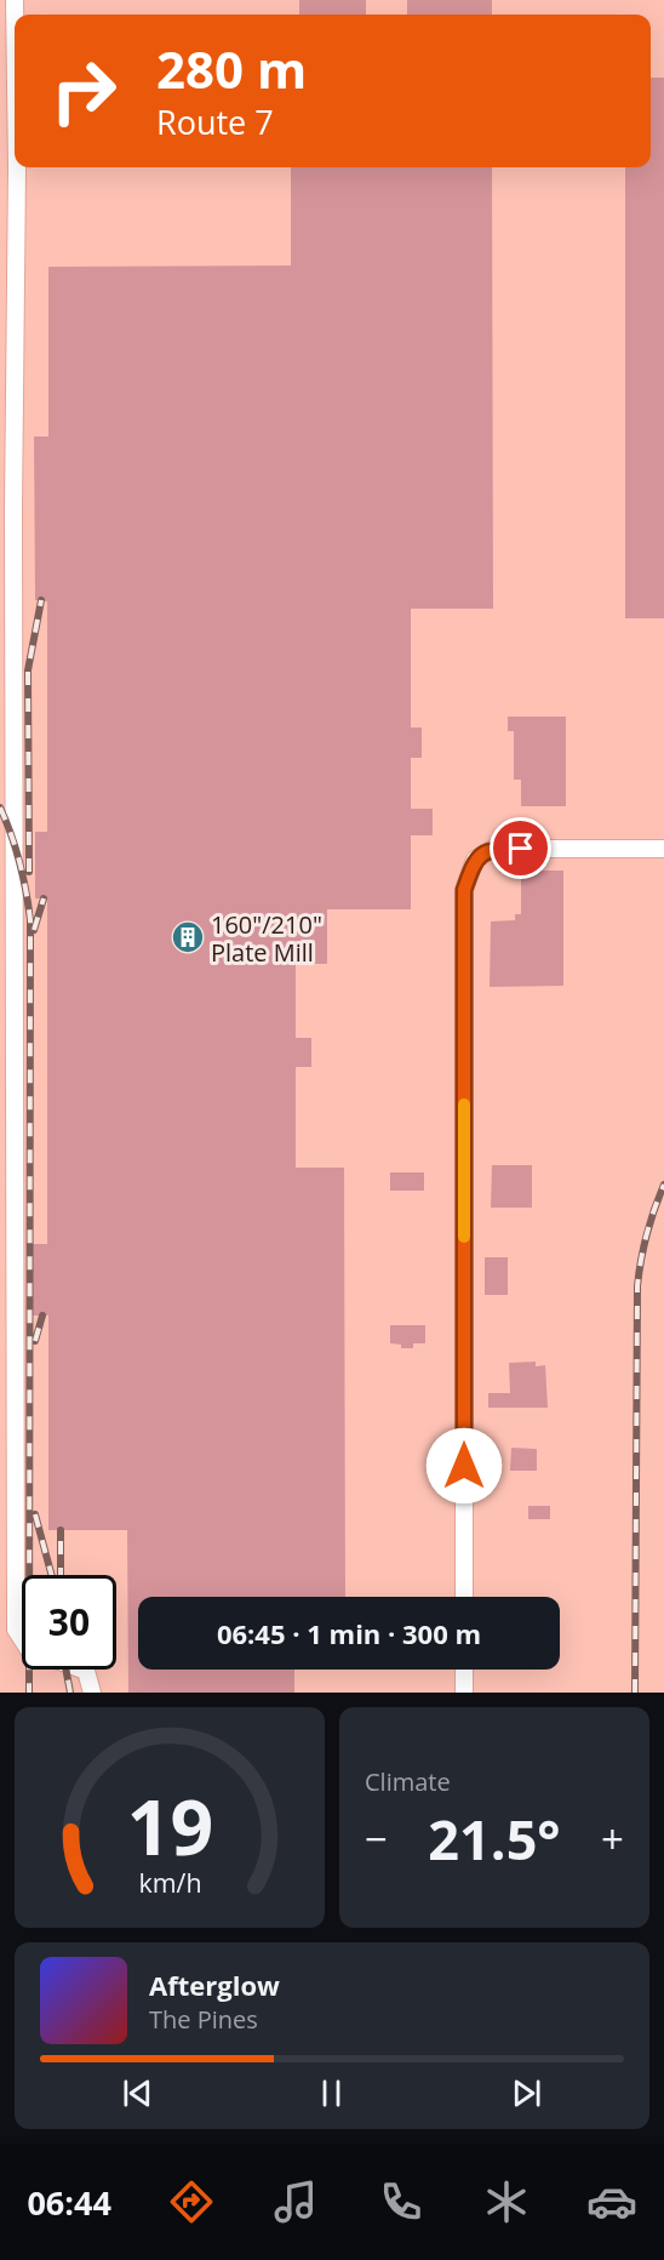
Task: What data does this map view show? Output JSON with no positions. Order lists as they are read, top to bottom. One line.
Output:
{"places":{"building":["160\"/210\" Plate Mill"]},"page":{"turn":["280 m","Route 7"],"limit":"30","trip":"06:45 · 1 min · 300 m","tile":"Climate","heat":["−","21.5°","+"],"song":["Afterglow","The Pines"],"tabs":"06:44","gauge":["19","km/h"]}}
